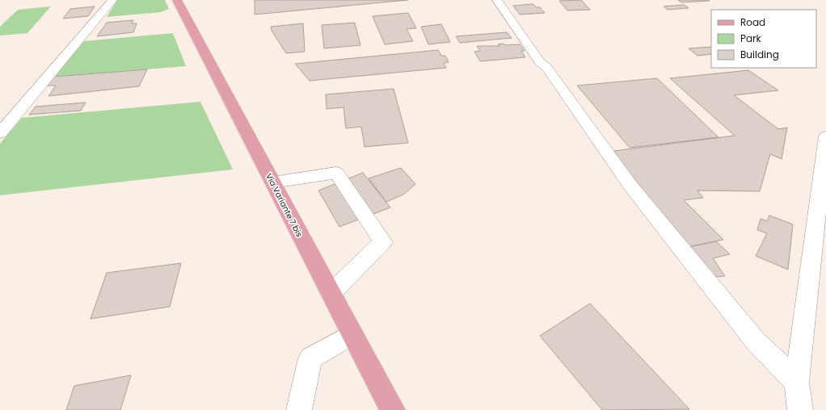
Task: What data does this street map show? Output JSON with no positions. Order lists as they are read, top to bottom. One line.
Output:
{"streets":{"main road":["Via Variante 7 bis"]},"legend":["Road","Park","Building"]}
